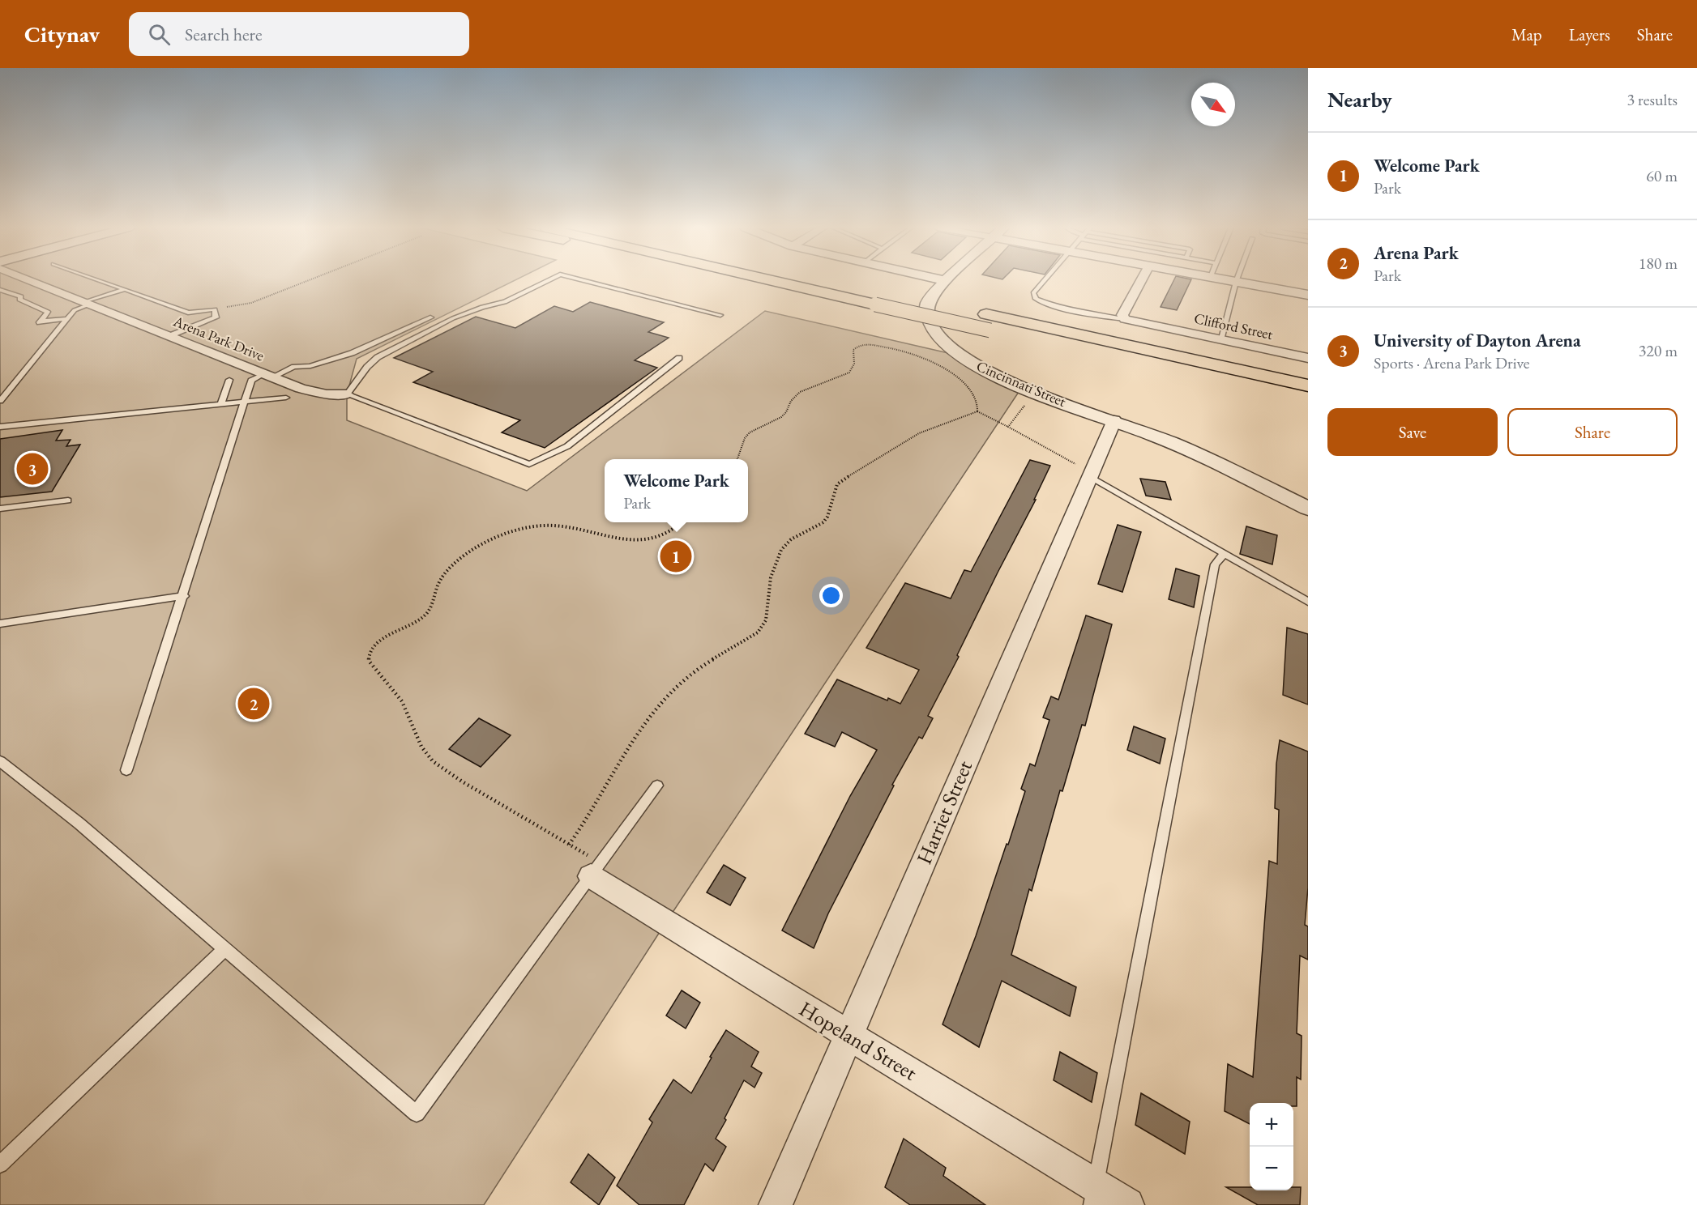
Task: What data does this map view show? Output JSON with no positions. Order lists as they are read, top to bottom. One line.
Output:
{"streets":{"street":["Clifford Street","Arena Park Drive","Cincinnati Street","Harriet Street","Hopeland Street"]},"crossings":[["Cincinnati Street","Harriet Street"],["Harriet Street","Hopeland Street"]],"north":"bottom right","page":{"header":"Citynav","search":"Search here","nav":["Map","Layers","Share"],"heading":["Nearby","3 results"],"list":[{"mark":"1","name":"Welcome Park","note":"Park","value":"60 m"},{"mark":"2","name":"Arena Park","note":"Park","value":"180 m"},{"mark":"3","name":"University of Dayton Arena","note":"Sports · Arena Park Drive","value":"320 m"}],"buttons":["Save","Share"],"pins":["3","1","2"],"popup":["Welcome Park","Park"],"map_buttons":["+","−"]}}
